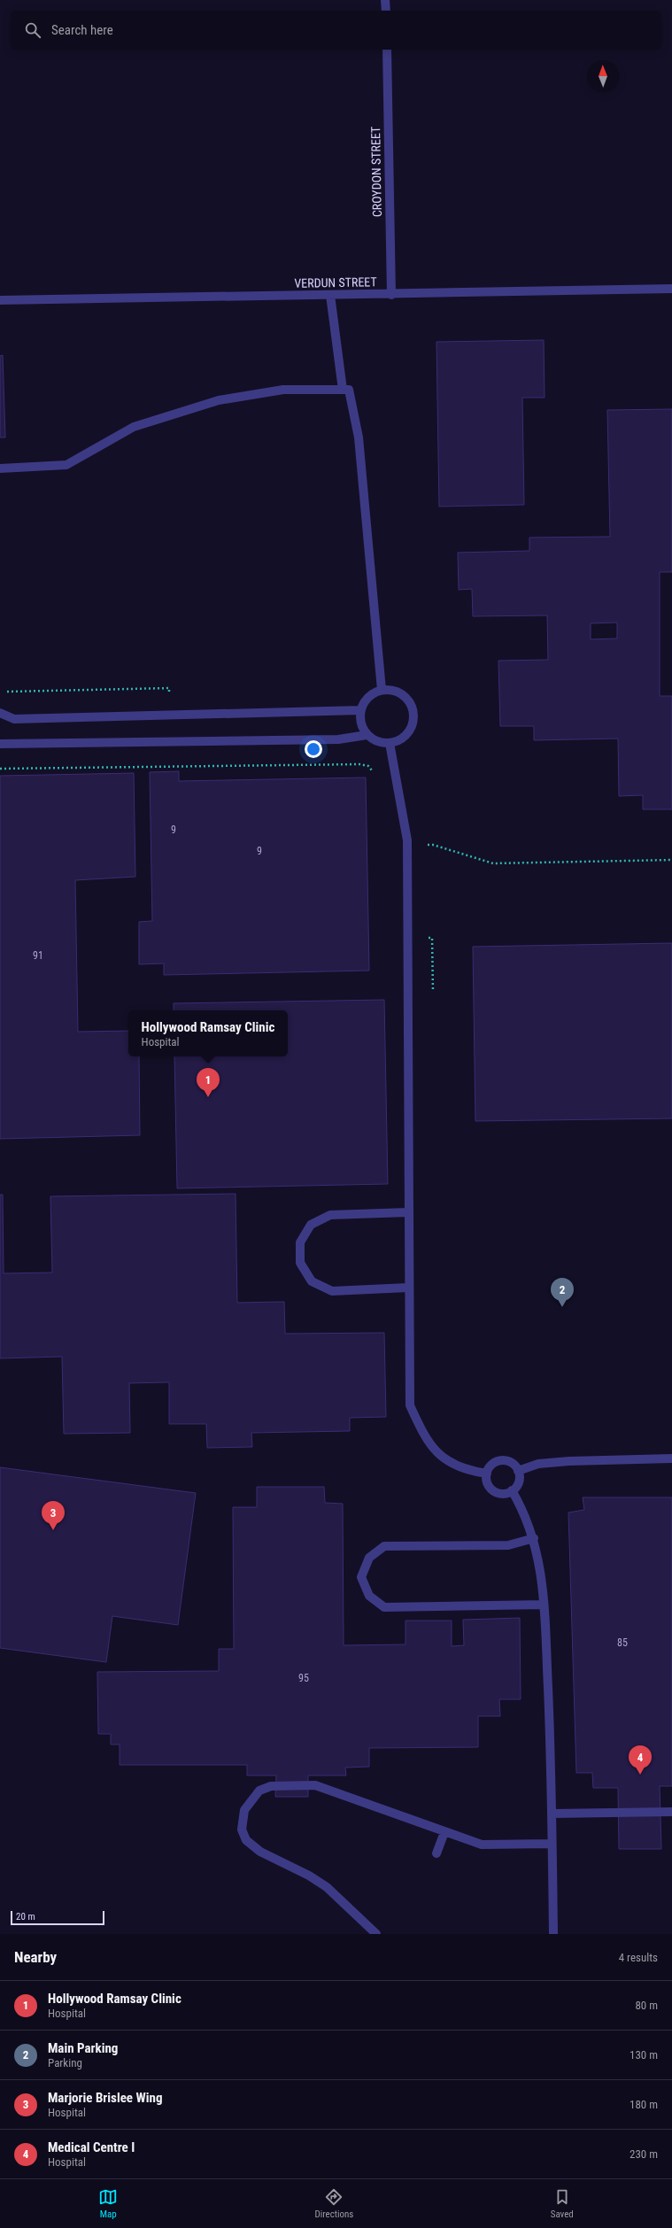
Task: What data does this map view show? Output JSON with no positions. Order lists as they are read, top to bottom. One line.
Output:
{"streets":{"street":["CROYDON STREET","VERDUN STREET"]},"crossings":[["CROYDON STREET","VERDUN STREET"]],"house_numbers":["9","9","91","85","95"],"scale_bar":"20 m","north":"top","page":{"search":"Search here","popup":["Hollywood Ramsay Clinic","Hospital"],"pins":["1","2","3","4"],"scale":"20 m","heading":["Nearby","4 results"],"list":[{"mark":"1","name":"Hollywood Ramsay Clinic","note":"Hospital","value":"80 m"},{"mark":"2","name":"Main Parking","note":"Parking","value":"130 m"},{"mark":"3","name":"Marjorie Brislee Wing","note":"Hospital","value":"180 m"},{"mark":"4","name":"Medical Centre I","note":"Hospital","value":"230 m"}],"nav":["Map","Directions","Saved"]}}
